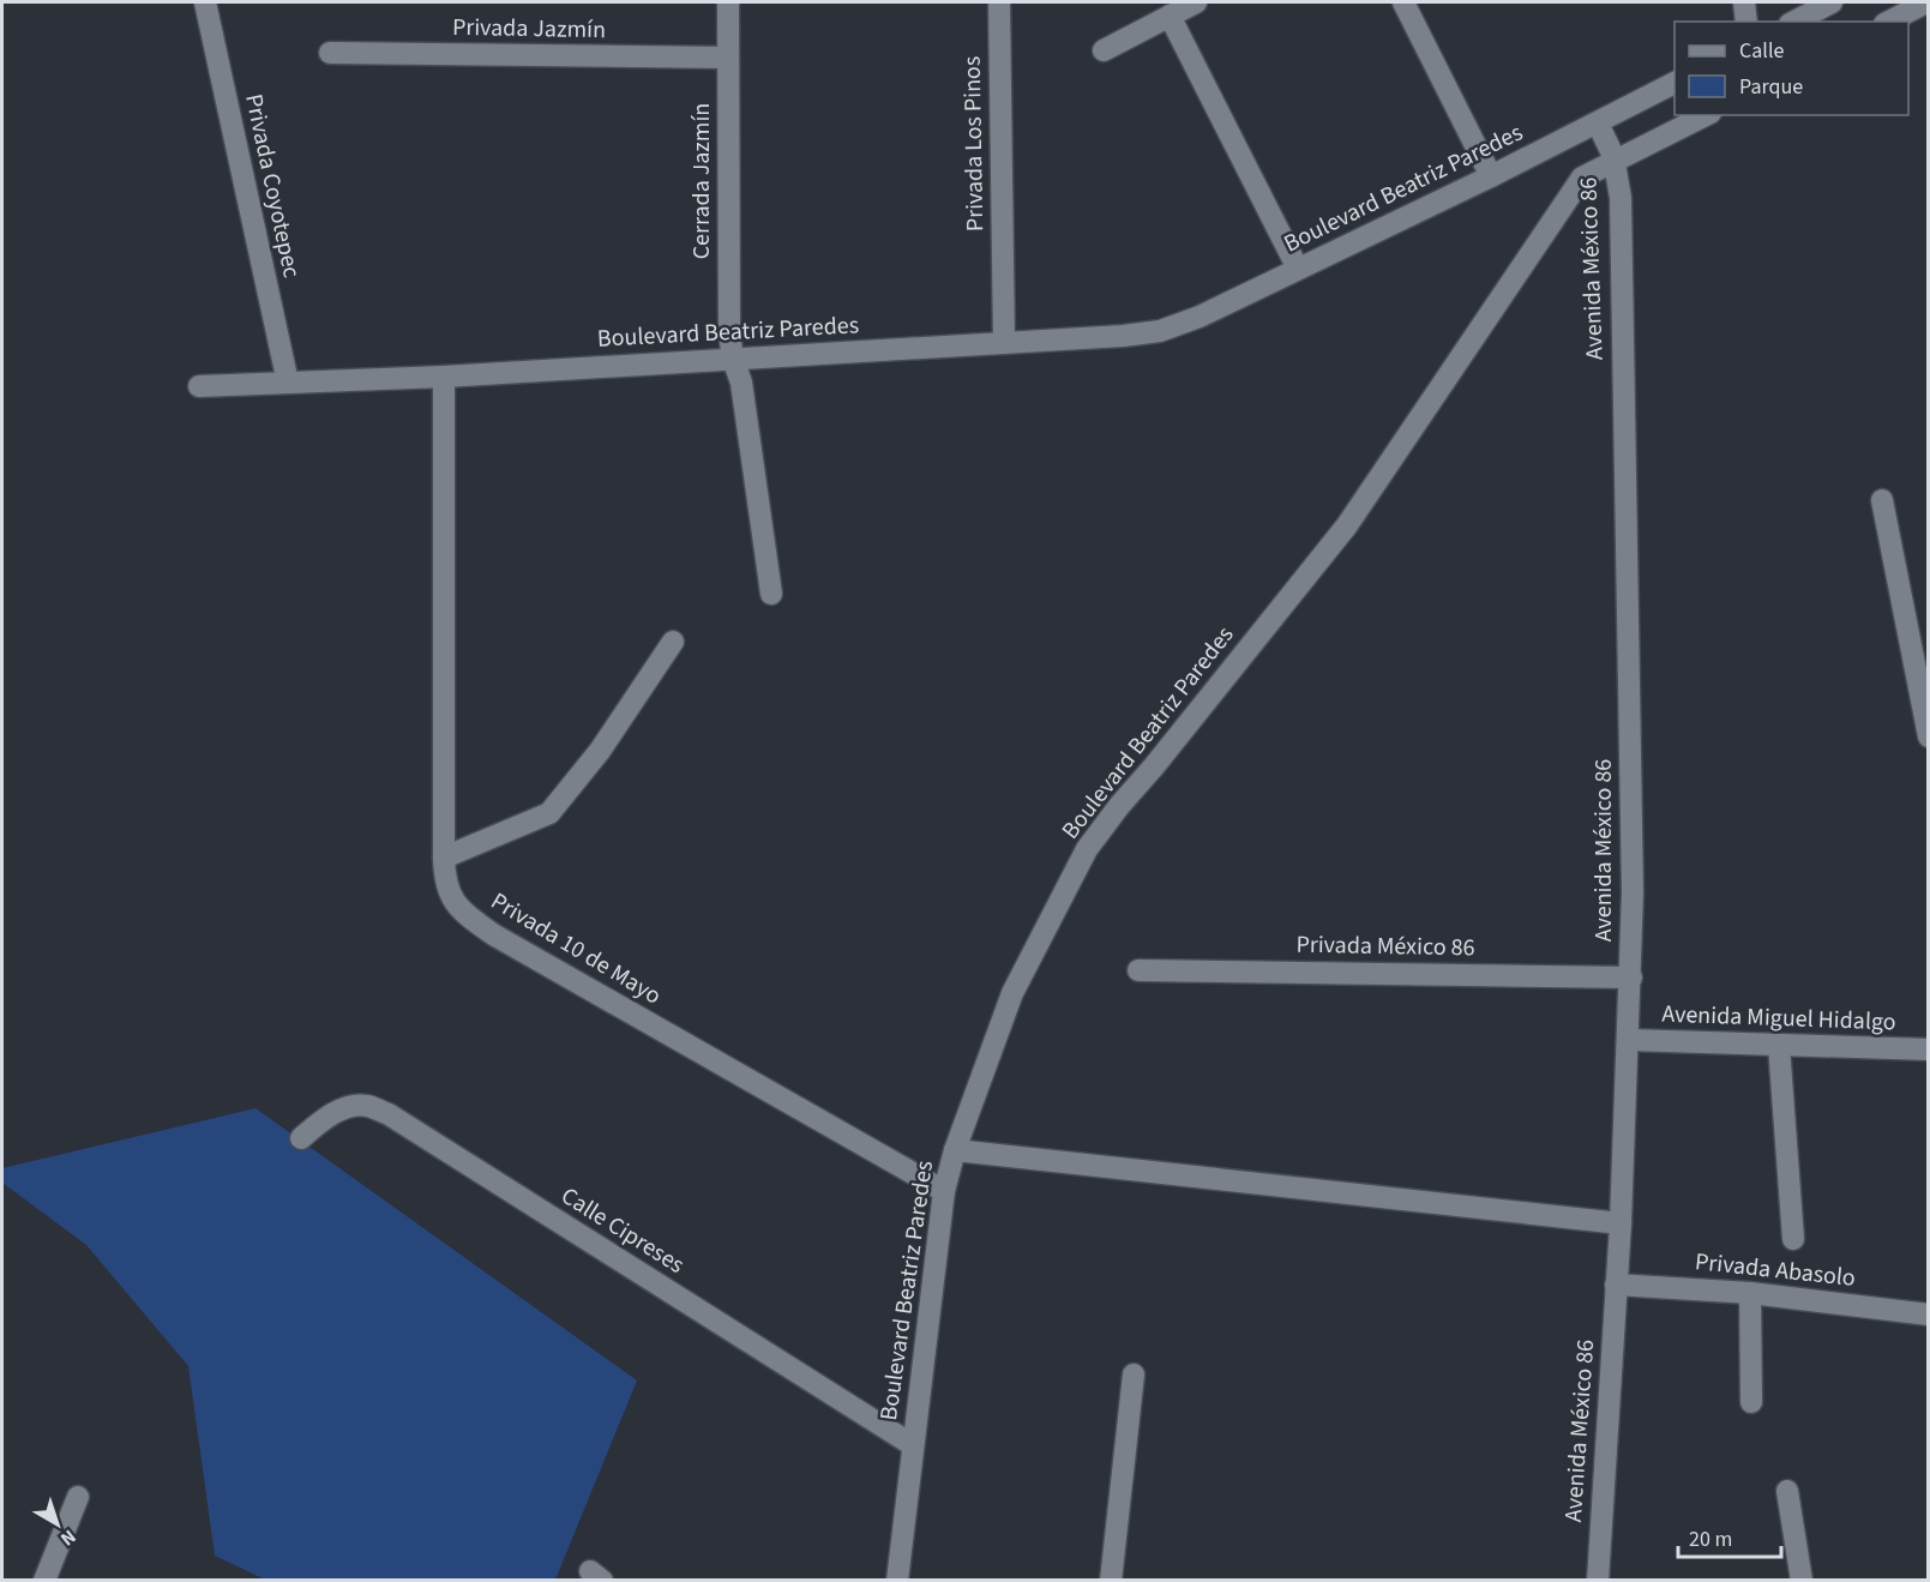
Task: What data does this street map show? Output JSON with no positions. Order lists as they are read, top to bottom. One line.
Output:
{"streets":{"street":["Privada Jazmín","Privada Los Pinos","Cerrada Jazmín","Privada Coyotepec","Boulevard Beatriz Paredes","Avenida México 86","Privada México 86","Privada 10 de Mayo","Avenida Miguel Hidalgo","Calle Cipreses","Privada Abasolo"]},"crossings":[["Privada Jazmín","Cerrada Jazmín"],["Privada Los Pinos","Boulevard Beatriz Paredes"],["Cerrada Jazmín","Boulevard Beatriz Paredes"],["Privada Coyotepec","Boulevard Beatriz Paredes"],["Boulevard Beatriz Paredes","Avenida México 86"],["Boulevard Beatriz Paredes","Privada 10 de Mayo"],["Boulevard Beatriz Paredes","Calle Cipreses"],["Avenida México 86","Privada México 86"],["Avenida México 86","Avenida Miguel Hidalgo"],["Avenida México 86","Privada Abasolo"]],"legend":["Calle","Parque"],"scale_bar":"20 m","north":"bottom right"}
